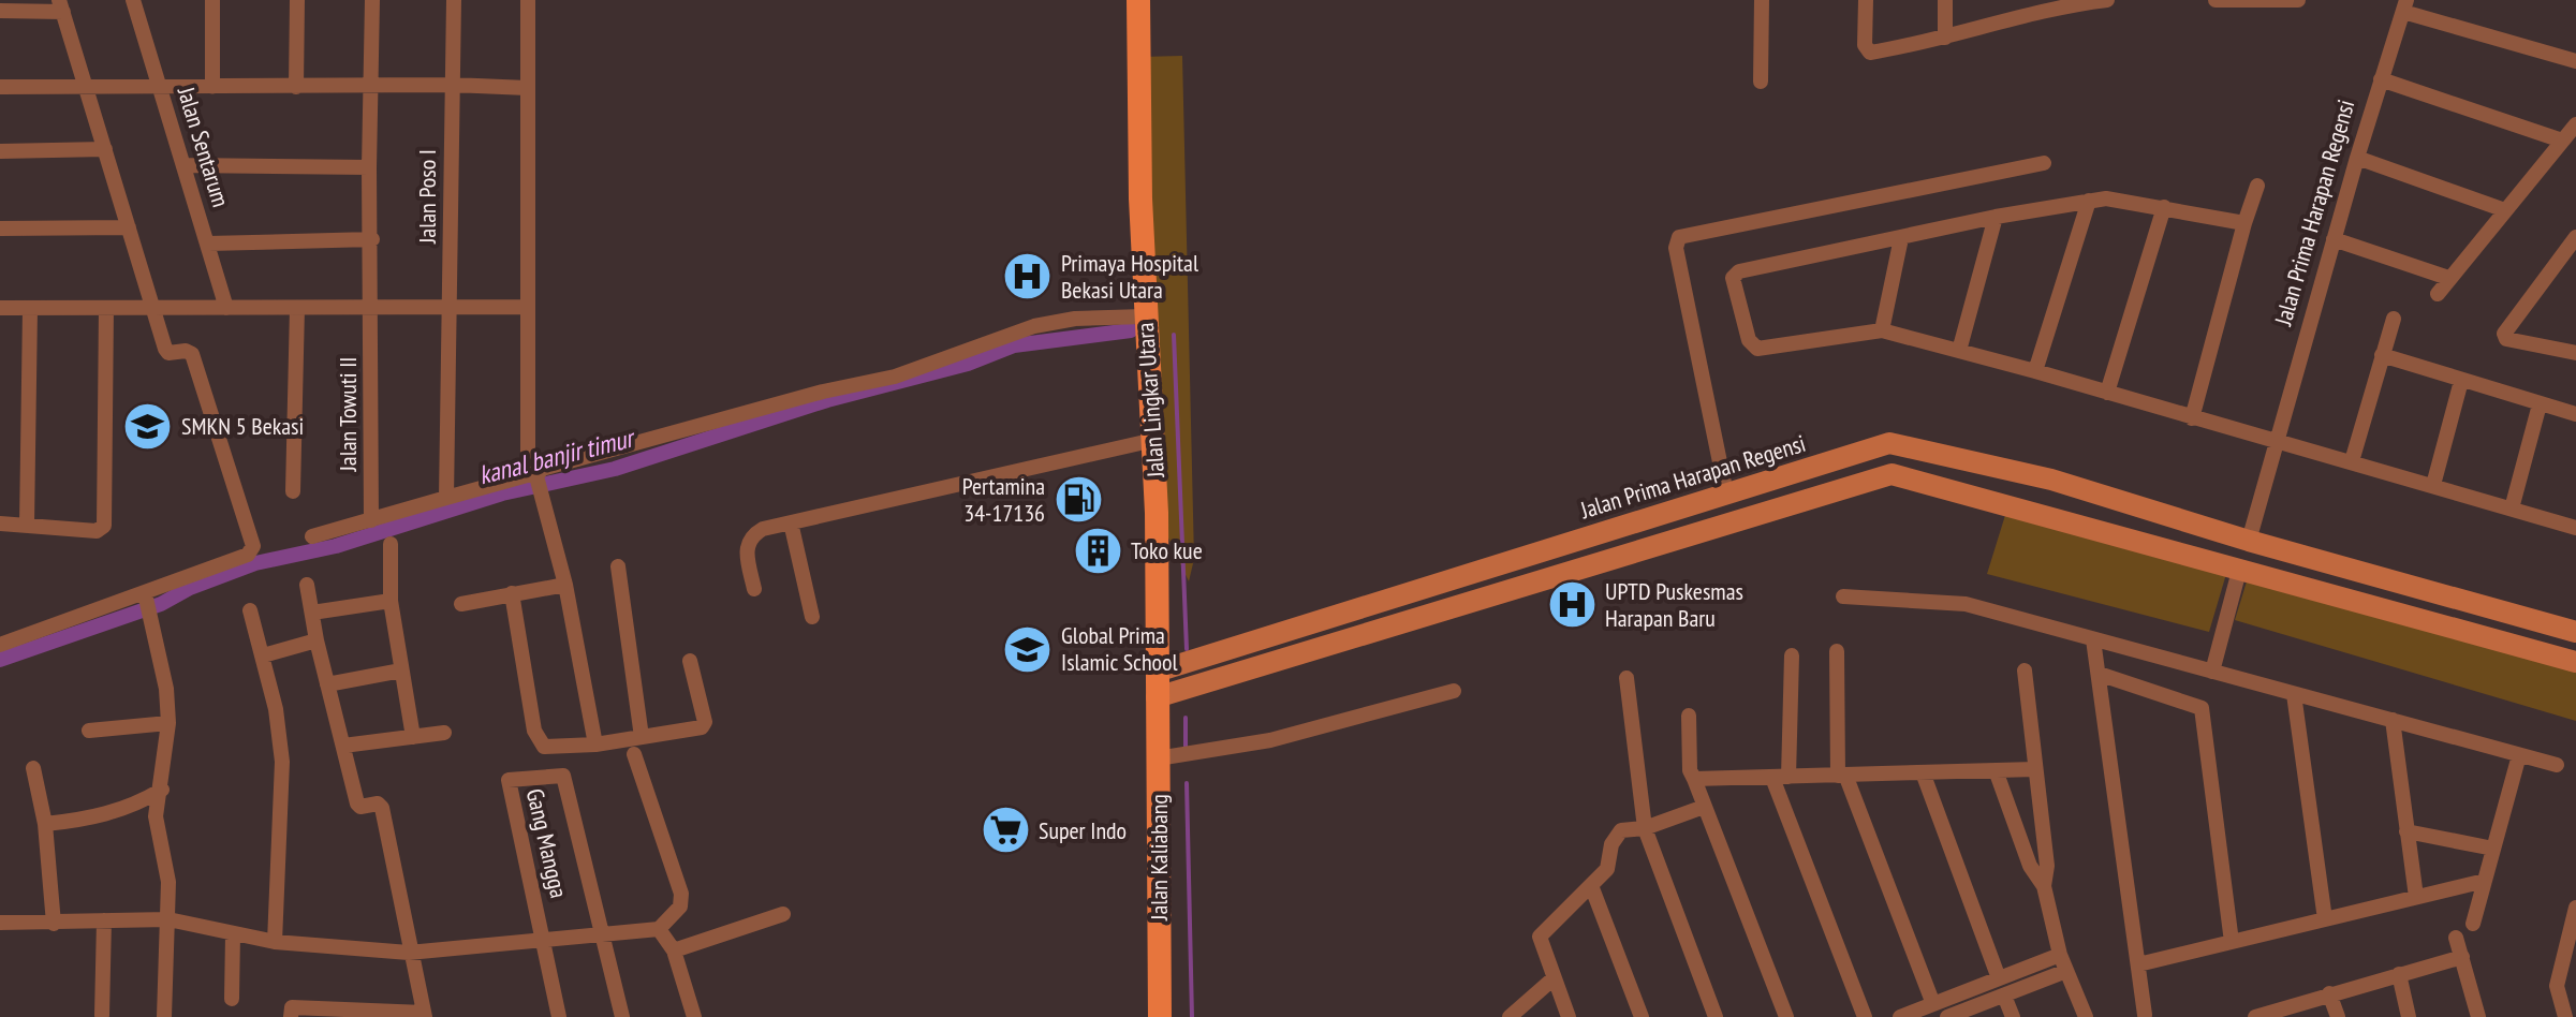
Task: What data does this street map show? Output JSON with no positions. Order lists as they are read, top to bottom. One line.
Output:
{"streets":{"main road":["Jalan Lingkar Utara","Jalan Kaliabang"],"street":["Jalan Sentarum","Jalan Poso I","Jalan Prima Harapan Regensi","Jalan Towuti II","Gang Mangga"]},"crossings":[["Jalan Prima Harapan Regensi","Jalan Lingkar Utara"],["Jalan Prima Harapan Regensi","Jalan Kaliabang"],["Jalan Lingkar Utara","Jalan Kaliabang"]],"water":["kanal banjir timur"],"places":{"hospital":["Primaya Hospital Bekasi Utara","UPTD Puskesmas Harapan Baru"],"school or university":["SMKN 5 Bekasi","Global Prima Islamic School"],"fuel station":["Pertamina 34-17136"],"building":["Toko kue"],"supermarket":["Super Indo"]}}
